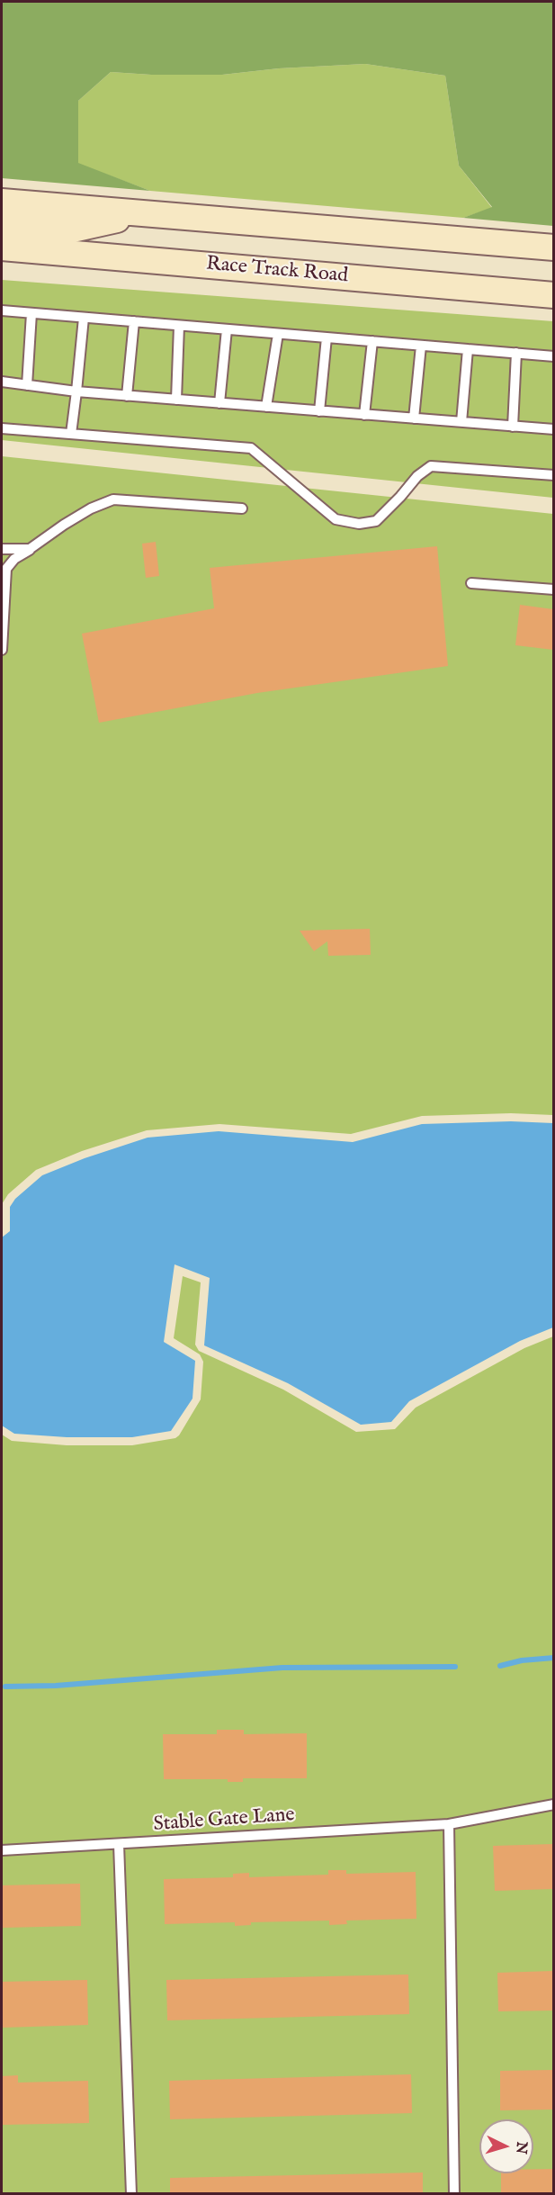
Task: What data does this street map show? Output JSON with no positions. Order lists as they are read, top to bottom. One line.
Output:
{"streets":{"main road":["Race Track Road"],"lane":["Stable Gate Lane"]},"north":"right"}
